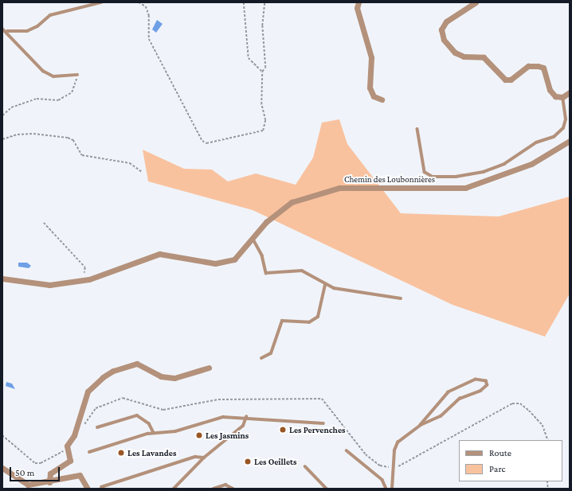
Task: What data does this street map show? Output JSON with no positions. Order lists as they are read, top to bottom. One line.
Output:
{"streets":{"street":["Chemin des Loubonnières"]},"places":["Les Pervenches","Les Jasmins","Les Lavandes","Les Oeillets"],"legend":["Route","Parc"],"scale_bar":"50 m"}
